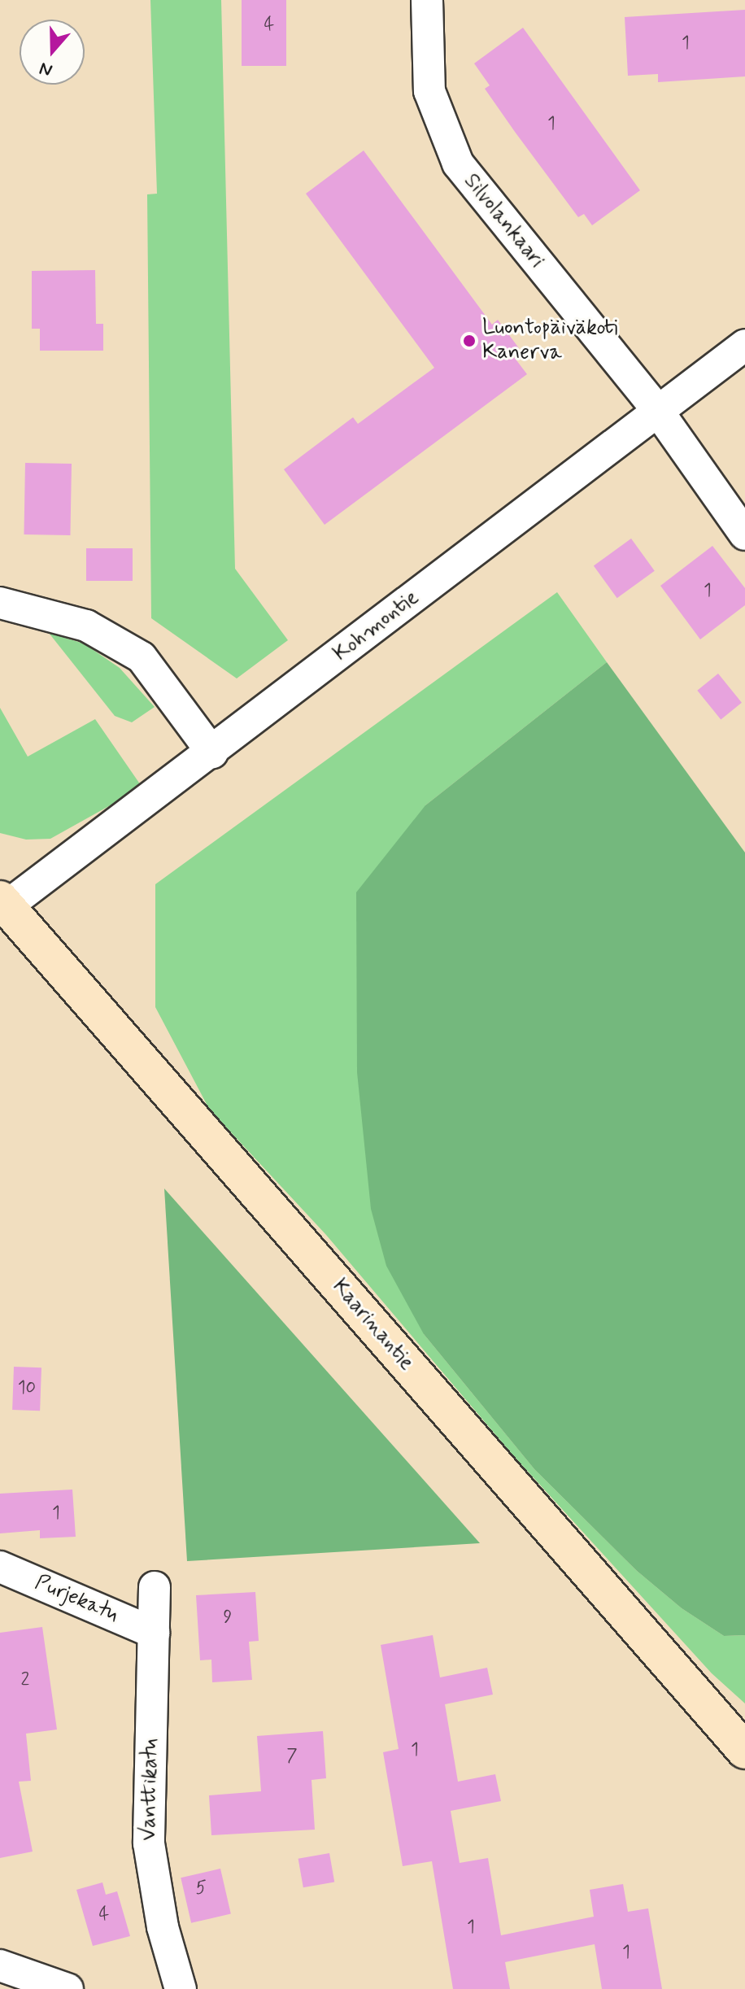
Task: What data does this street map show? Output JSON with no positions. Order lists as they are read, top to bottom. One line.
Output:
{"streets":{"main road":["Kaarinantie"],"street":["Silvolankaari","Kohmontie","Purjekatu","Vanttikatu"]},"crossings":[["Silvolankaari","Kohmontie"],["Kohmontie","Kaarinantie"],["Purjekatu","Vanttikatu"]],"places":["Luontopäiväkoti Kanerva"],"house_numbers":["4","1","1","1","10","1","9","2","1","7","5","4","1","1"],"north":"bottom"}
